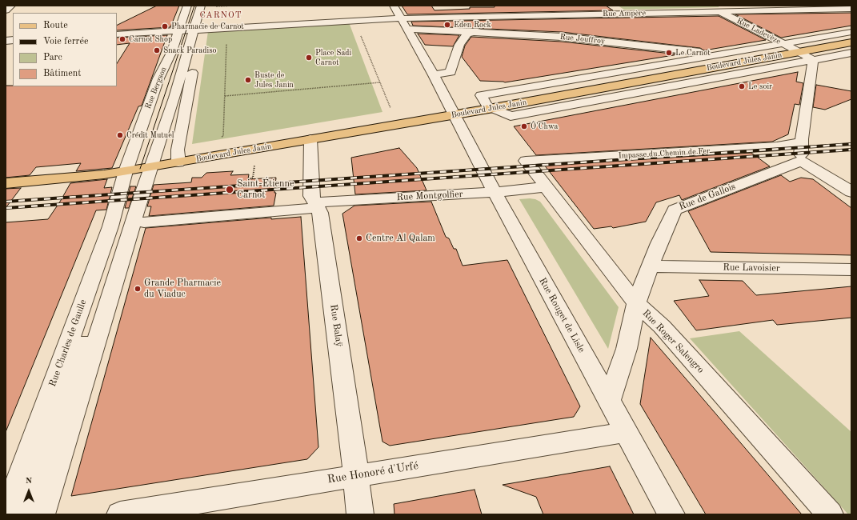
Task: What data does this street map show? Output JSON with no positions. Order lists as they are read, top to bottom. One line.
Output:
{"streets":{"main road":["Boulevard Jules Janin"],"street":["Rue Ampère","Rue Ladevèze","Rue Jouffroy","Rue Bergson","Impasse du Chemin de Fer","Rue Montgolfier","Rue de Gallois","Rue Lavoisier","Rue Rouget de Lisle","Rue Balaÿ","Rue Roger Salengro","Rue Charles de Gaulle","Rue Honoré d'Urfé"]},"crossings":[["Rue Ampère","Rue Ladevèze"],["Rue Ladevèze","Boulevard Jules Janin"],["Rue Jouffroy","Boulevard Jules Janin"],["Boulevard Jules Janin","Rue Bergson"],["Boulevard Jules Janin","Rue Rouget de Lisle"],["Boulevard Jules Janin","Rue Balaÿ"],["Boulevard Jules Janin","Rue Charles de Gaulle"],["Rue Bergson","Rue Charles de Gaulle"],["Impasse du Chemin de Fer","Rue Roger Salengro"],["Rue Montgolfier","Rue Rouget de Lisle"],["Rue Montgolfier","Rue Balaÿ"],["Rue Montgolfier","Rue Roger Salengro"],["Rue de Gallois","Rue Lavoisier"],["Rue de Gallois","Rue Rouget de Lisle"],["Rue de Gallois","Rue Roger Salengro"],["Rue Rouget de Lisle","Rue Honoré d'Urfé"],["Rue Balaÿ","Rue Honoré d'Urfé"]],"districts":["CARNOT"],"places":["Eden Rock","Pharmacie de Carnot","Carnot Shop","Snack Paradiso","Le Carnot","Place Sadi Carnot","Buste de Jules Janin","Le soir","Ô’Chwa","Crédit Mutuel","Saint-Étienne Carnot","Centre Al Qalam","Grande Pharmacie du Viaduc"],"legend":["Route","Voie ferrée","Parc","Bâtiment"],"north":"top"}
